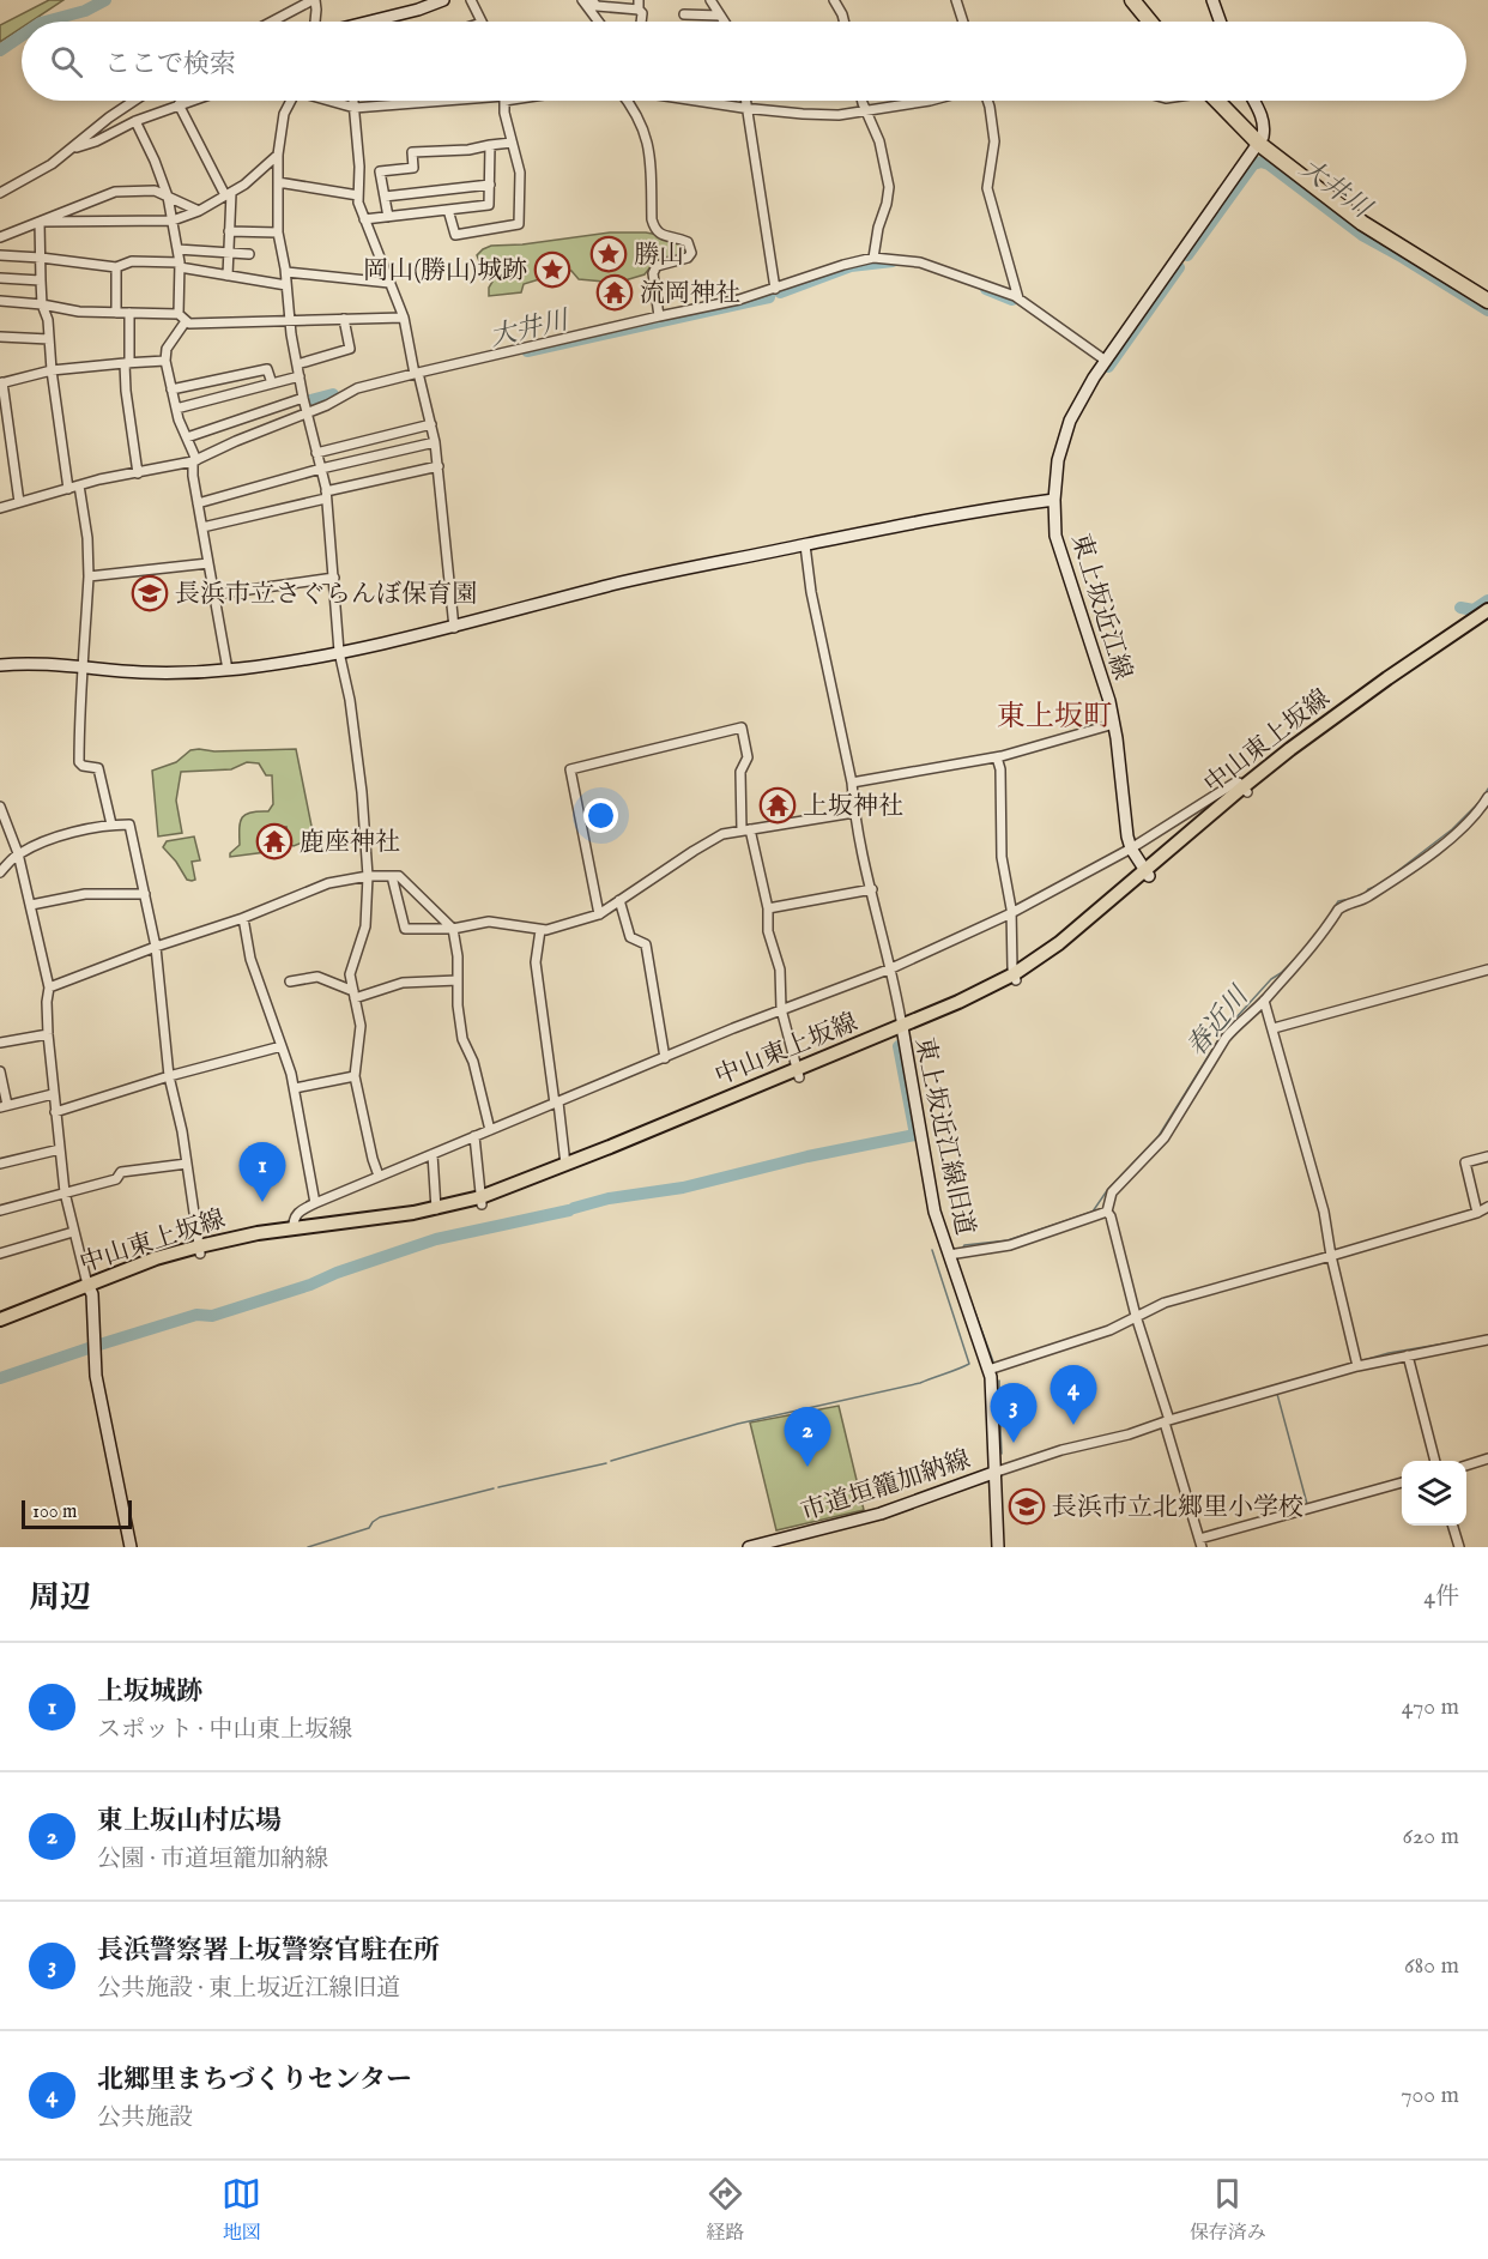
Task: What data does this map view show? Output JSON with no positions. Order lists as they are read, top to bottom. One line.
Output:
{"streets":{"main road":["中山東上坂線"],"street":["東上坂近江線","東上坂近江線旧道","市道垣籠加納線"]},"crossings":[["東上坂近江線","中山東上坂線"],["中山東上坂線","東上坂近江線旧道"],["東上坂近江線旧道","市道垣籠加納線"]],"districts":["東上坂町"],"water":["大井川","春近川"],"places":{"place":["勝山","岡山(勝山)城跡"],"temple":["流岡神社","上坂神社","鹿座神社"],"school or university":["長浜市立さぐらんぼ保育園","長浜市立北郷里小学校"]},"scale_bar":"100 m","page":{"search":"ここで検索","pins":["1","4","3","2"],"scale":"100 m","heading":["周辺","4件"],"list":[{"mark":"1","name":"上坂城跡","note":"スポット · 中山東上坂線","value":"470 m"},{"mark":"2","name":"東上坂山村広場","note":"公園 · 市道垣籠加納線","value":"620 m"},{"mark":"3","name":"長浜警察署上坂警察官駐在所","note":"公共施設 · 東上坂近江線旧道","value":"680 m"},{"mark":"4","name":"北郷里まちづくりセンター","note":"公共施設","value":"700 m"}],"nav":["地図","経路","保存済み"]}}
